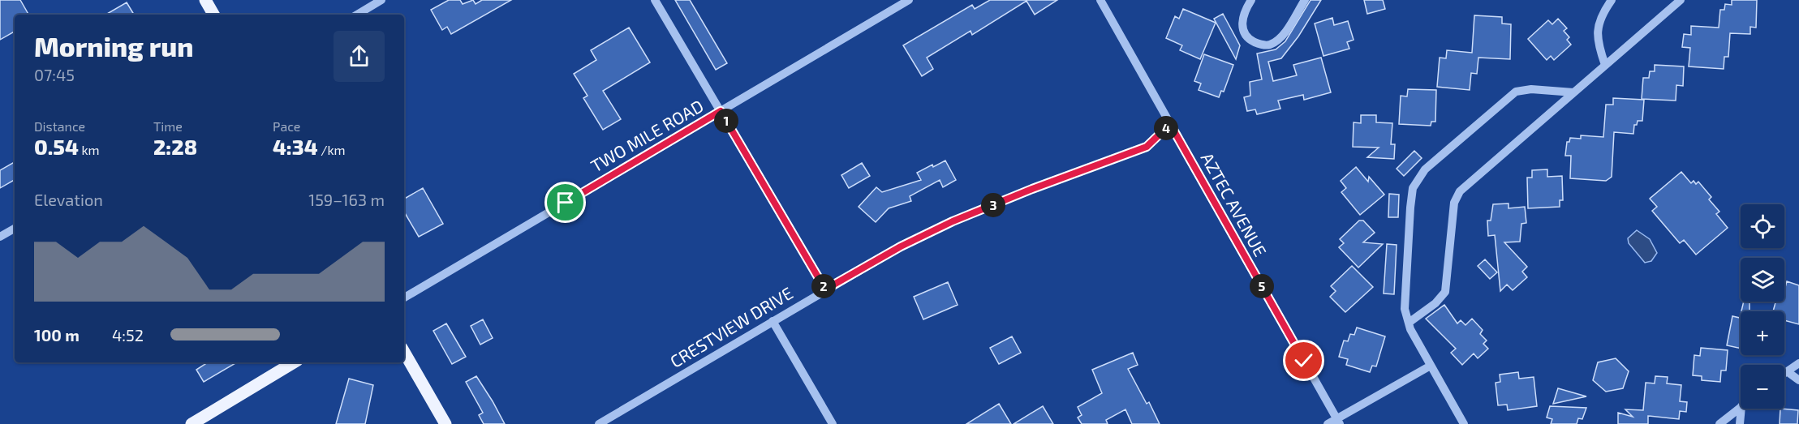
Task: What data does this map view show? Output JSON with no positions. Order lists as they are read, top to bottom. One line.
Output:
{"streets":{"street":["TWO MILE ROAD","AZTEC AVENUE","CRESTVIEW DRIVE"]},"crossings":[["AZTEC AVENUE","CRESTVIEW DRIVE"]],"page":{"heading":["Morning run","07:45"],"stats":[["Distance","0.54 km"],["Time","2:28"],["Pace","4:34 /km"]],"pins":["1","4","3","2","5"],"chart":["Elevation","159–163 m"],"map_buttons":["+","−"],"list":[{"name":"100 m","note":"4:52"}]}}
